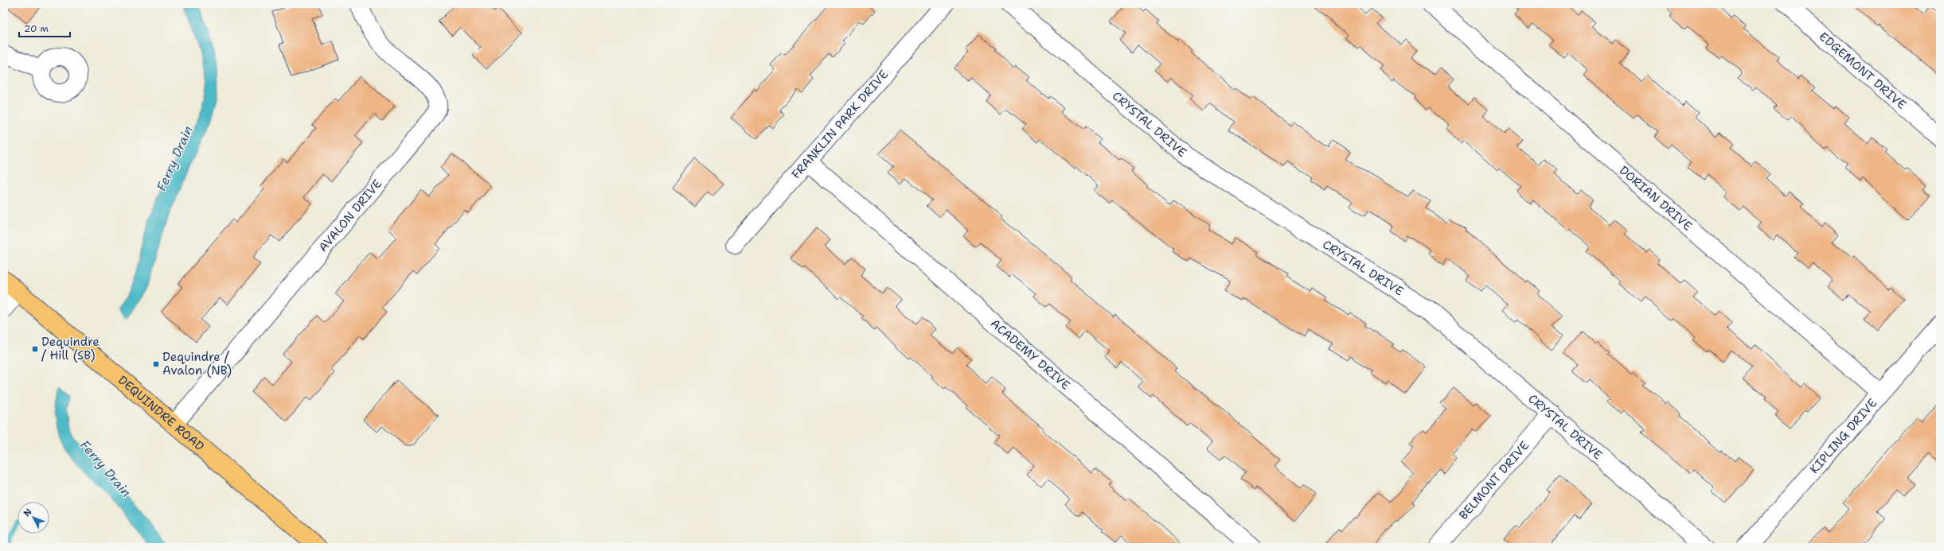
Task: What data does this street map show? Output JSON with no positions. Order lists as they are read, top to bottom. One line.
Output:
{"streets":{"main road":["DEQUINDRE ROAD"],"street":["EDGEMONT DRIVE","CRYSTAL DRIVE","FRANKLIN PARK DRIVE","DORIAN DRIVE","AVALON DRIVE","ACADEMY DRIVE","KIPLING DRIVE","BELMONT DRIVE"]},"crossings":[["CRYSTAL DRIVE","BELMONT DRIVE"],["FRANKLIN PARK DRIVE","ACADEMY DRIVE"],["DORIAN DRIVE","KIPLING DRIVE"],["AVALON DRIVE","DEQUINDRE ROAD"]],"water":["Ferry Drain"],"places":{"transit":["Dequindre / Hill (SB)","Dequindre / Avalon (NB)"]},"scale_bar":"20 m","north":"top left"}
